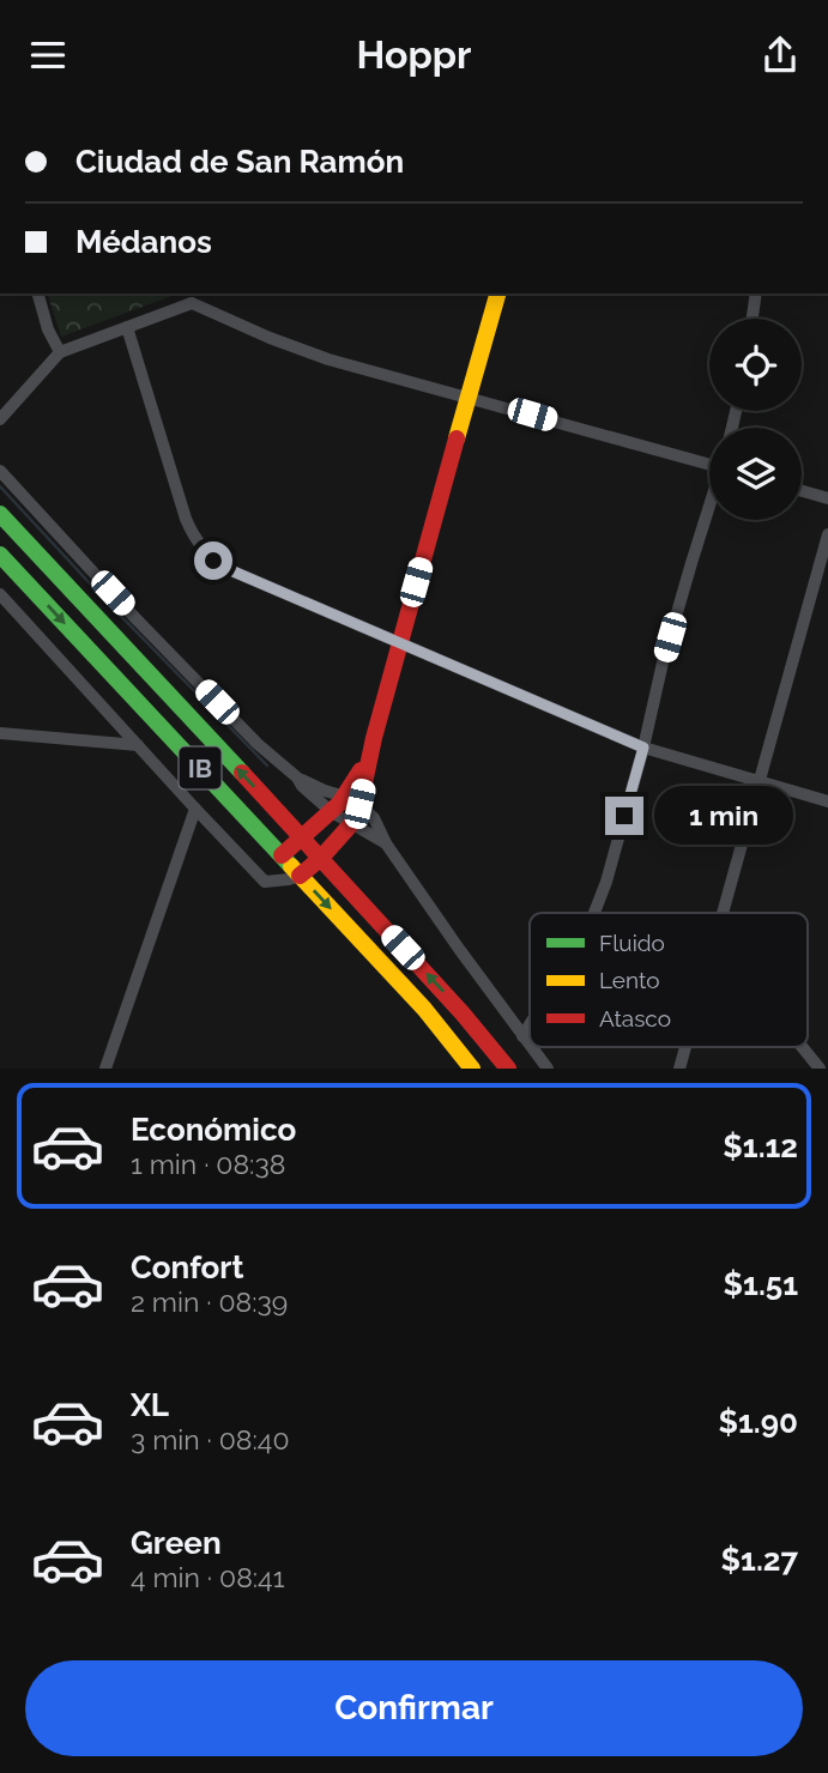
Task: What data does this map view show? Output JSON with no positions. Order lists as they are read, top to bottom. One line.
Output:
{"streets":{"main road":["IB"]},"legend":["Fluido","Lento","Atasco"],"page":{"header":"Hoppr","banner":["Ciudad de San Ramón","Médanos"],"bubble":"1 min","list":[{"name":"Económico","note":"1 min · 08:38","value":"$1.12"},{"name":"Confort","note":"2 min · 08:39","value":"$1.51"},{"name":"XL","note":"3 min · 08:40","value":"$1.90"},{"name":"Green","note":"4 min · 08:41","value":"$1.27"}],"buttons":"Confirmar"}}
